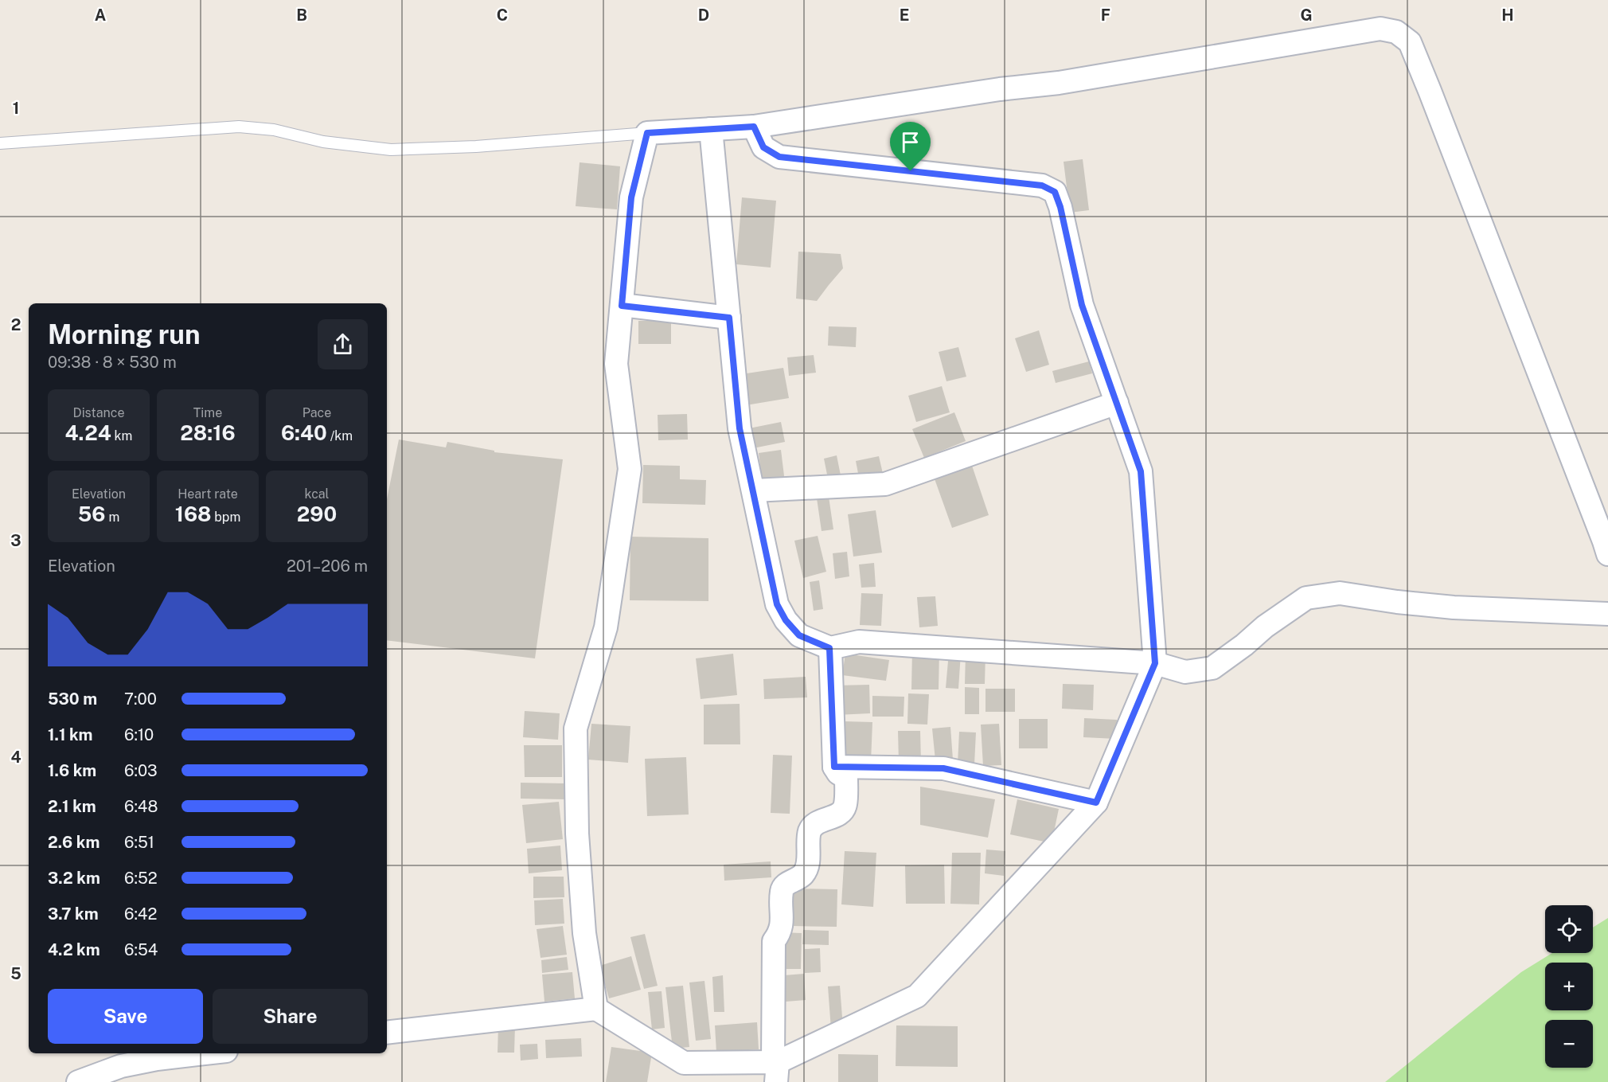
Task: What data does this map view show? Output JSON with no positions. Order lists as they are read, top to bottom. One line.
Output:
{"page":{"heading":["Morning run","09:38 · 8 × 530 m"],"stats":[["Distance","4.24 km"],["Time","28:16"],["Pace","6:40 /km"],["Elevation","56 m"],["Heart rate","168 bpm"],["kcal","290"]],"chart":["Elevation","201–206 m"],"list":[{"name":"530 m","note":"7:00"},{"name":"1.1 km","note":"6:10"},{"name":"1.6 km","note":"6:03"},{"name":"2.1 km","note":"6:48"},{"name":"2.6 km","note":"6:51"},{"name":"3.2 km","note":"6:52"},{"name":"3.7 km","note":"6:42"},{"name":"4.2 km","note":"6:54"}],"map_buttons":["+","−"],"buttons":["Save","Share"]},"grid":{"columns":["A","B","C","D","E","F","G","H"],"rows":["1","2","3","4","5"]}}
